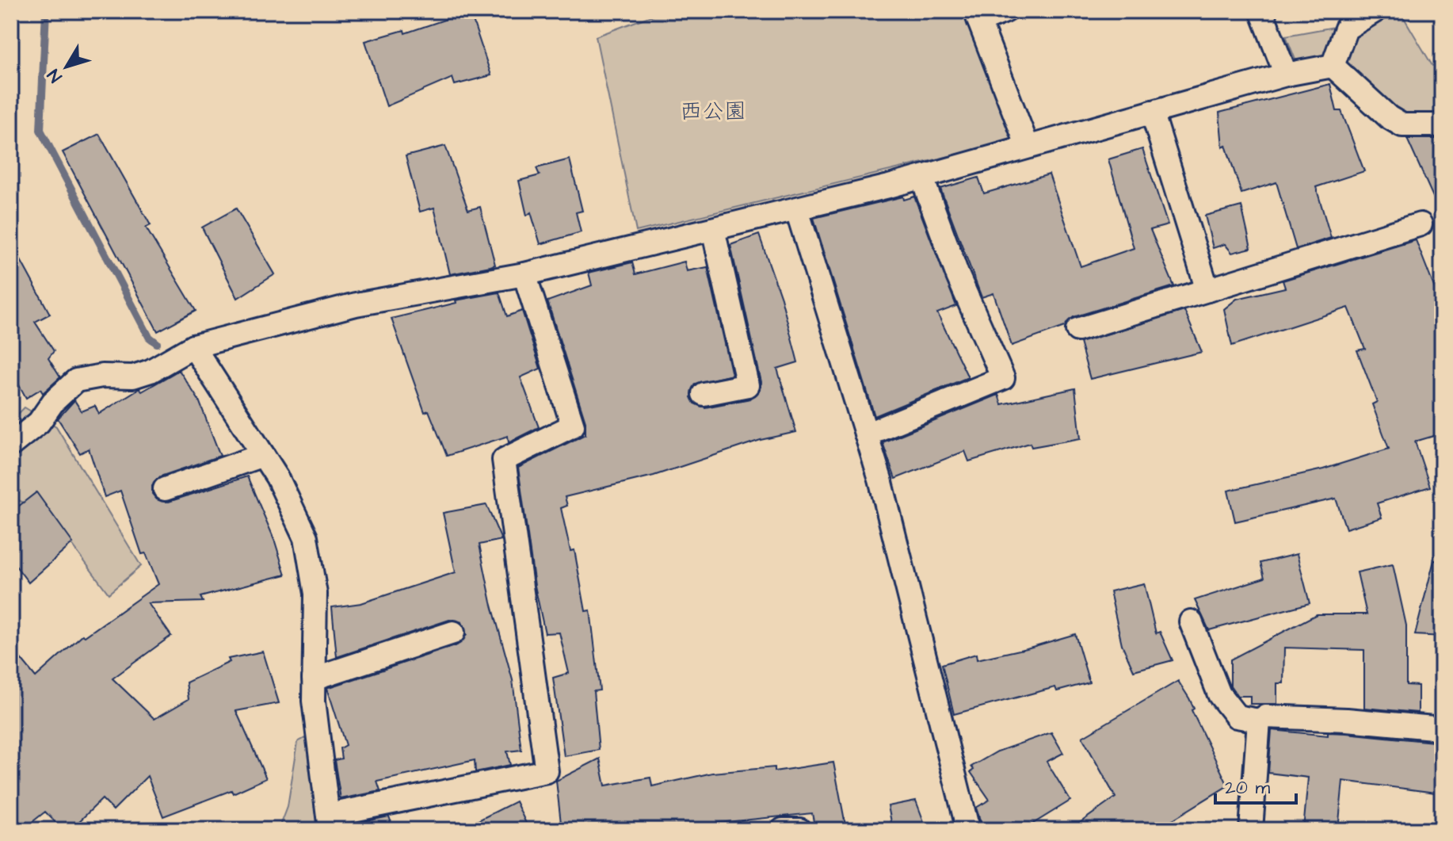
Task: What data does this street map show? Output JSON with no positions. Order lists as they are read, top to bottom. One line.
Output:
{"parks":["西公園"],"scale_bar":"20 m","north":"bottom left"}
